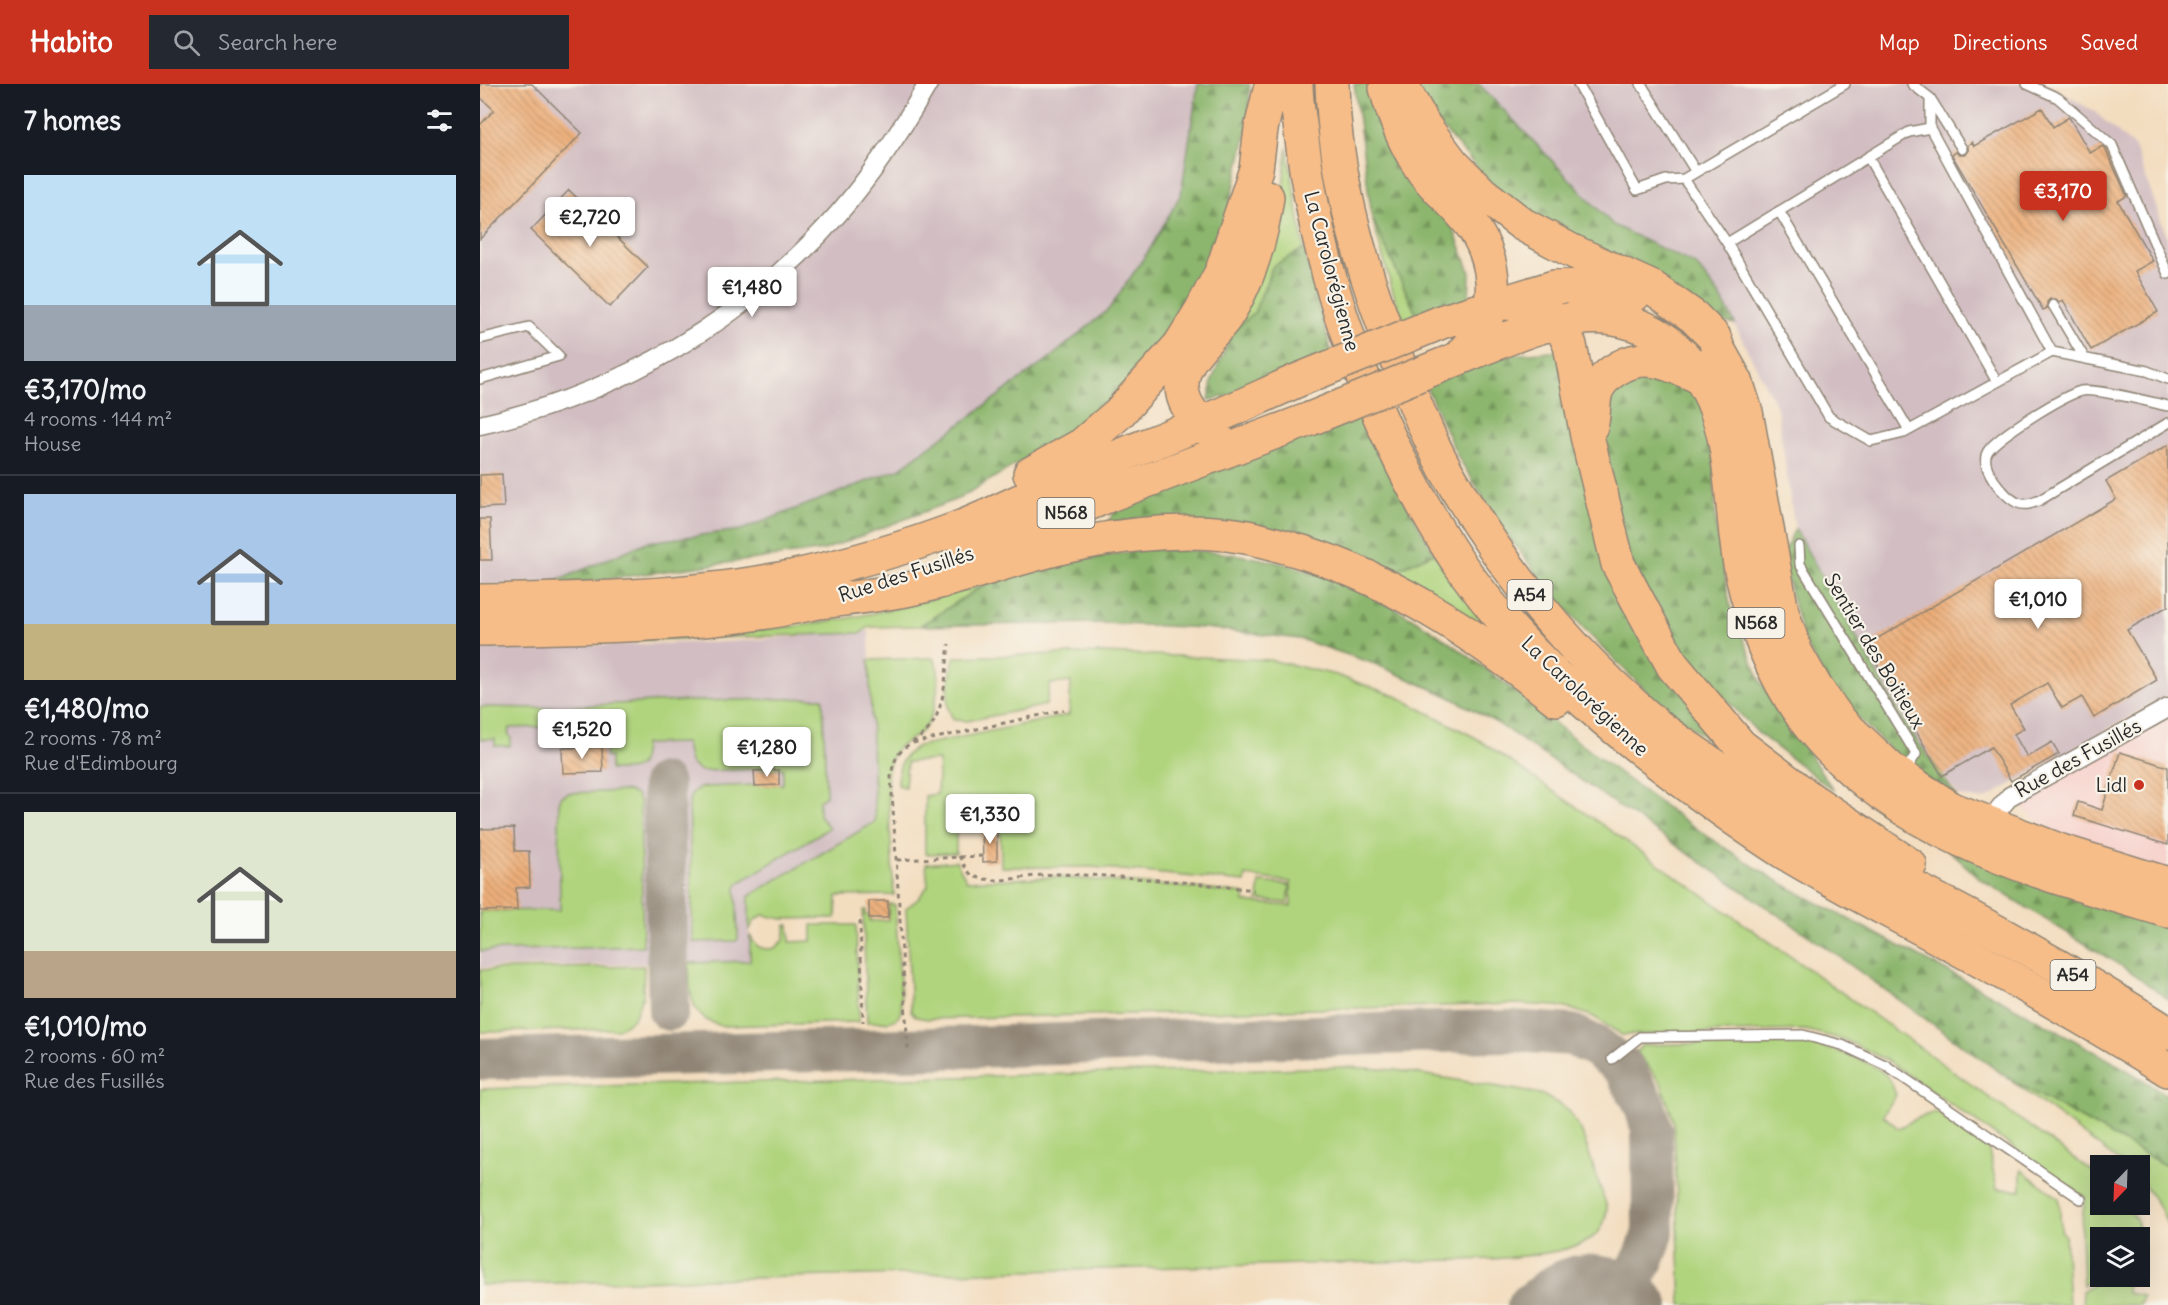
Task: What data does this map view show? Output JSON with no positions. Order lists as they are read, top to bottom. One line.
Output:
{"streets":{"highway":["La Carolorégienne","N568","Rue des Fusillés","A54"],"lane":["Sentier des Boitieux"]},"crossings":[["N568","Rue des Fusillés"],["N568","Sentier des Boitieux"]],"places":["Lidl"],"north":"bottom left","page":{"header":"Habito","search":"Search here","nav":["Map","Directions","Saved"],"heading":"7 homes","list":[{"name":"€3,170/mo","note":"4 rooms · 144 m² · House"},{"name":"€1,480/mo","note":"2 rooms · 78 m² · Rue d'Edimbourg"},{"name":"€1,010/mo","note":"2 rooms · 60 m² · Rue des Fusillés"}],"price":["€3,170","€2,720","€1,480","€1,010","€1,520","€1,280","€1,330"]}}
